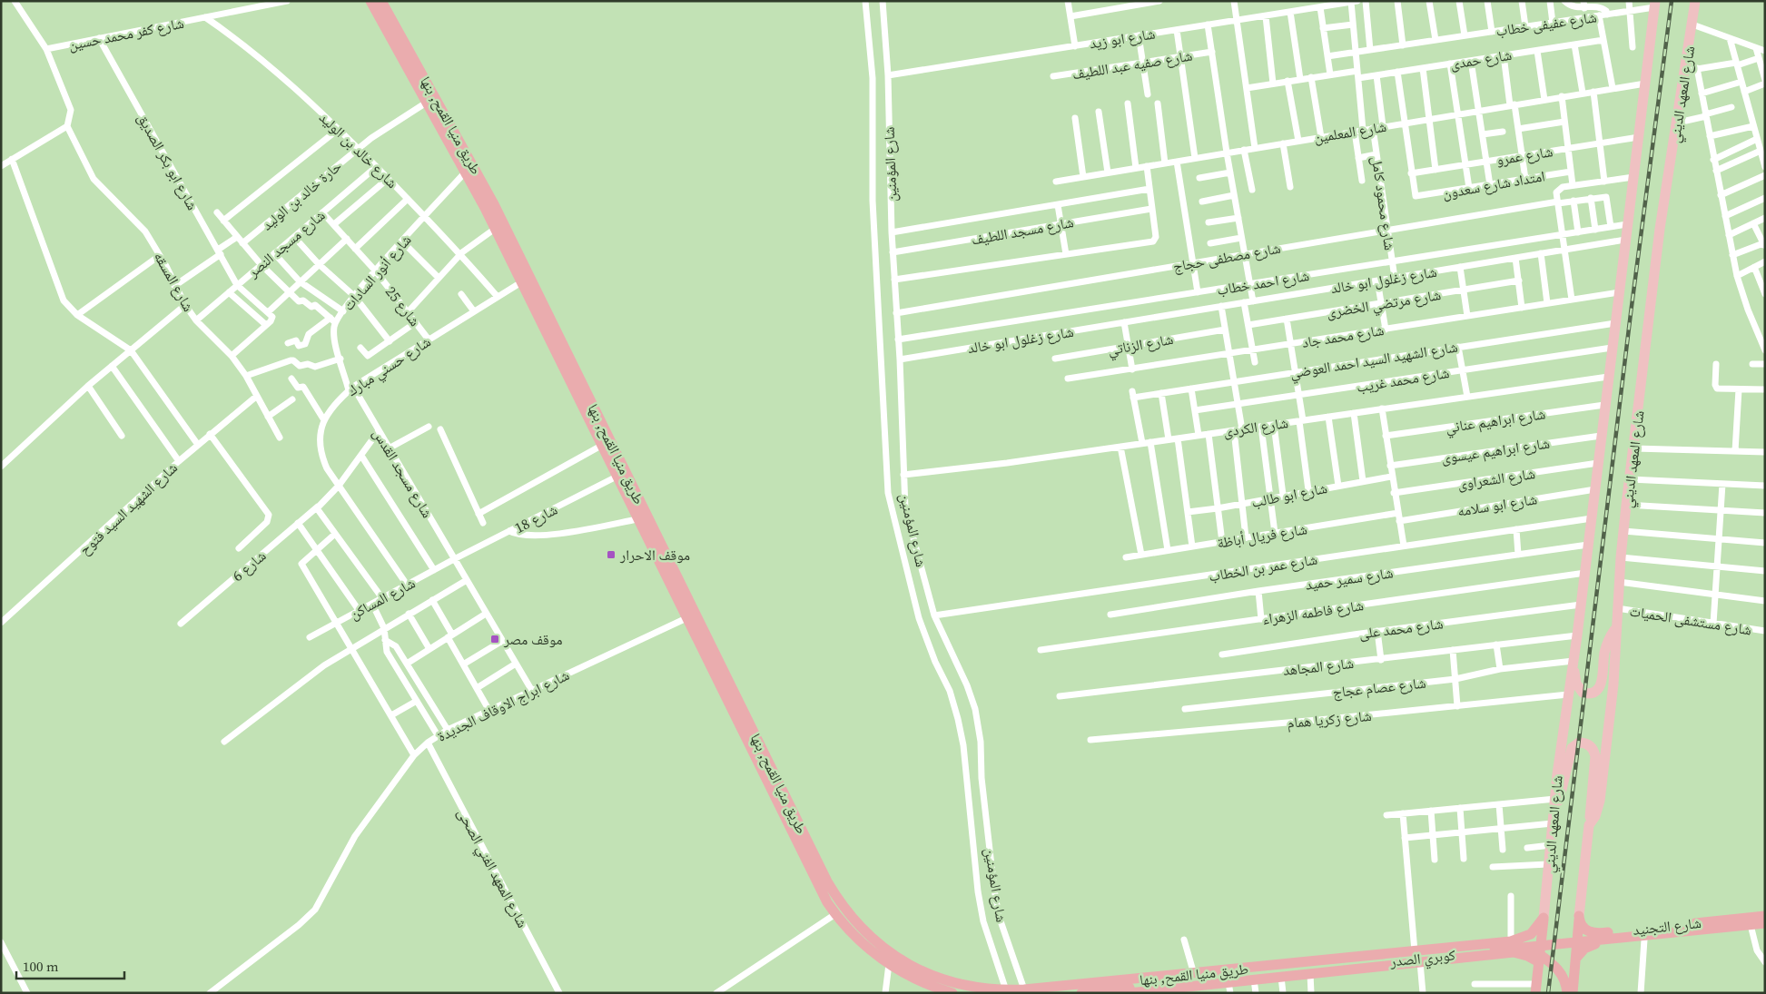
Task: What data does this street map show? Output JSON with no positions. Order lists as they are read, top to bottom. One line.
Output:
{"streets":{"highway":["طريق منيا القمح, بنها","شارع التجنيد","كوبري الصدر"],"main road":["شارع المعهد الديني"],"street":["شارع عفيفى خطاب","شارع كفر محمد حسين","شارع ابو زيد","شارع حمدى","شارع صفيه عبد اللطيف","شارع المعلمين","شارع خالد بن الوليد","شارع عمرو","شارع ابو بكر الصديق","شارع المؤمنين","امتداد شارع سعدون","حارة خالد بن الوليد","شارع محمود كامل","شارع مسجد اللطيف","شارع مسجد النصر","شارع مصطفى حجاج","شارع أنور السادات","شارع زغلول ابو خالد","شارع المسقه","شارع احمد خطاب","شارع مرتضي الخضرى","شارع 25","شارع محمد جاد","شارع الزناتي","شارع الشهيد السيد احمد العوضي","شارع حسني مبارك","شارع محمد غريب","شارع ابراهيم عناني","شارع الكردى","شارع ابراهيم عيسوى","شارع مسجد القدس","شارع الشعراوى","شارع ابو طالب","شارع ابو سلامه","شارع الشهيد السيد فتوح","شارع 18","شارع فريال أباظة","شارع 6","شارع عمر بن الخطاب","شارع سمير حميد","شارع المساكن","شارع فاطمه الزهراء","شارع مستشفى الحميات","شارع محمد على","شارع المجاهد","شارع عصام عجاج","شارع ابراج الاوقاف الجديدة","شارع زكريا همام","شارع المعهد الفني الصحى"]},"crossings":[["شارع عفيفى خطاب","شارع المعهد الديني"],["شارع كفر محمد حسين","شارع خالد بن الوليد"],["شارع كفر محمد حسين","شارع ابو بكر الصديق"],["شارع كفر محمد حسين","شارع المسقه"],["شارع ابو زيد","شارع المؤمنين"],["شارع المعهد الديني","طريق منيا القمح, بنها"],["شارع المعهد الديني","شارع المعلمين"],["شارع المعهد الديني","شارع عمرو"],["شارع المعهد الديني","شارع زغلول ابو خالد"],["شارع المعهد الديني","شارع احمد خطاب"],["شارع المعهد الديني","شارع محمد جاد"],["شارع المعهد الديني","شارع الشهيد السيد احمد العوضي"],["شارع المعهد الديني","شارع محمد غريب"],["شارع المعهد الديني","شارع ابراهيم عناني"],["شارع المعهد الديني","شارع الكردى"],["شارع المعهد الديني","شارع ابراهيم عيسوى"],["شارع المعهد الديني","شارع الشعراوى"],["شارع المعهد الديني","شارع ابو سلامه"],["شارع المعهد الديني","شارع عمر بن الخطاب"],["شارع المعهد الديني","شارع سمير حميد"],["شارع المعهد الديني","شارع فاطمه الزهراء"],["شارع المعهد الديني","شارع مستشفى الحميات"],["شارع المعهد الديني","شارع محمد على"],["شارع المعهد الديني","شارع المجاهد"],["شارع المعهد الديني","شارع عصام عجاج"],["شارع المعهد الديني","شارع زكريا همام"],["طريق منيا القمح, بنها","شارع المؤمنين"],["طريق منيا القمح, بنها","حارة خالد بن الوليد"],["طريق منيا القمح, بنها","شارع أنور السادات"],["طريق منيا القمح, بنها","شارع حسني مبارك"],["طريق منيا القمح, بنها","شارع 18"],["طريق منيا القمح, بنها","شارع ابراج الاوقاف الجديدة"],["طريق منيا القمح, بنها","كوبري الصدر"],["شارع المعلمين","شارع محمود كامل"],["شارع خالد بن الوليد","حارة خالد بن الوليد"],["شارع خالد بن الوليد","شارع مسجد النصر"],["شارع خالد بن الوليد","شارع أنور السادات"],["شارع خالد بن الوليد","شارع حسني مبارك"],["شارع عمرو","امتداد شارع سعدون"],["شارع ابو بكر الصديق","شارع مسجد النصر"],["شارع المؤمنين","شارع مسجد اللطيف"],["شارع المؤمنين","شارع مصطفى حجاج"],["شارع المؤمنين","شارع زغلول ابو خالد"],["شارع المؤمنين","شارع احمد خطاب"],["شارع المؤمنين","شارع الكردى"],["شارع المؤمنين","شارع عمر بن الخطاب"],["شارع محمود كامل","شارع مصطفى حجاج"],["شارع محمود كامل","شارع زغلول ابو خالد"],["شارع محمود كامل","شارع احمد خطاب"],["شارع مسجد النصر","شارع المسقه"],["شارع مسجد النصر","شارع 25"],["شارع أنور السادات","شارع 25"],["شارع أنور السادات","شارع حسني مبارك"],["شارع أنور السادات","شارع مسجد القدس"],["شارع المسقه","شارع الشهيد السيد فتوح"],["شارع 25","شارع حسني مبارك"],["شارع الشهيد السيد احمد العوضي","شارع الكردى"],["شارع حسني مبارك","شارع مسجد القدس"],["شارع حسني مبارك","شارع 6"],["شارع حسني مبارك","شارع المساكن"],["شارع مسجد القدس","شارع 18"],["شارع مسجد القدس","شارع 6"],["شارع مسجد القدس","شارع المساكن"],["شارع مسجد القدس","شارع ابراج الاوقاف الجديدة"],["شارع 18","شارع المساكن"],["شارع ابراج الاوقاف الجديدة","شارع المعهد الفني الصحى"],["شارع التجنيد","كوبري الصدر"]],"places":{"transit":["موقف الاحرار","موقف مصر"]},"scale_bar":"100 m"}
